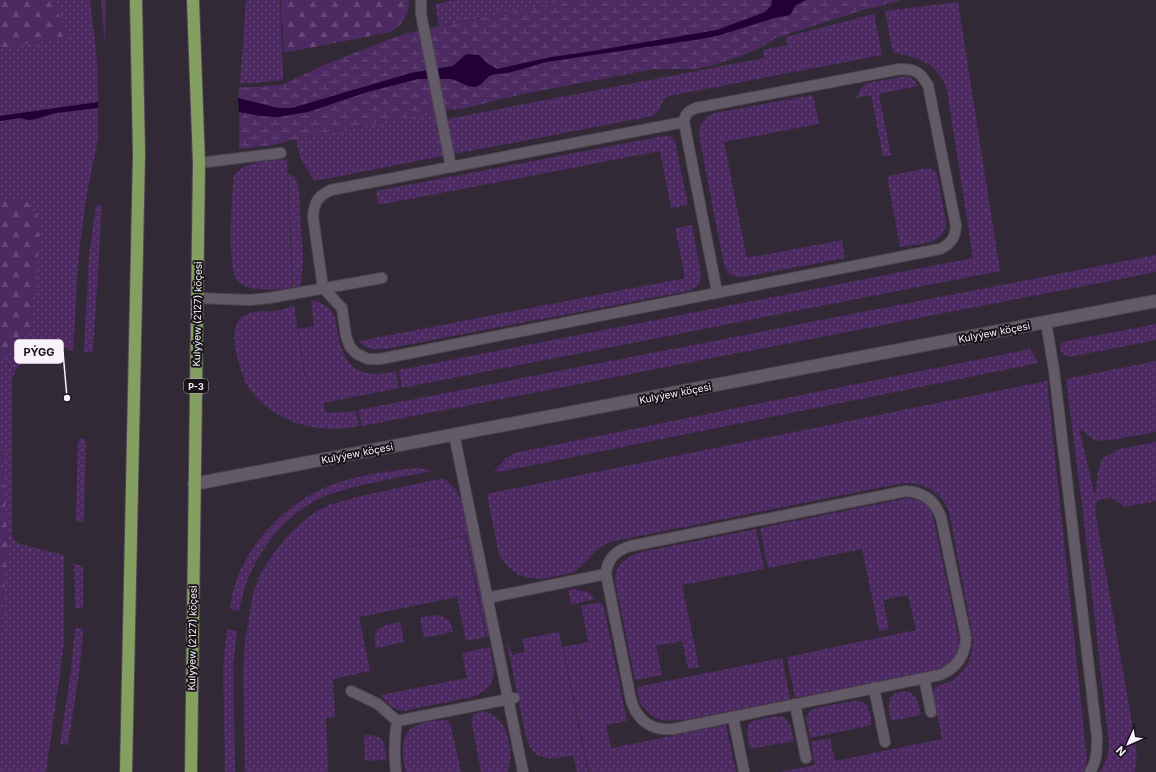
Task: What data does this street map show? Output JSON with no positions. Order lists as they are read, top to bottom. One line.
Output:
{"streets":{"highway":["Kulyýew (2127) köçesi","P-3"],"street":["Kulyýew köçesi"]},"crossings":[["Kulyýew (2127) köçesi","Kulyýew köçesi"]],"places":["PÝGG"],"north":"bottom left"}
